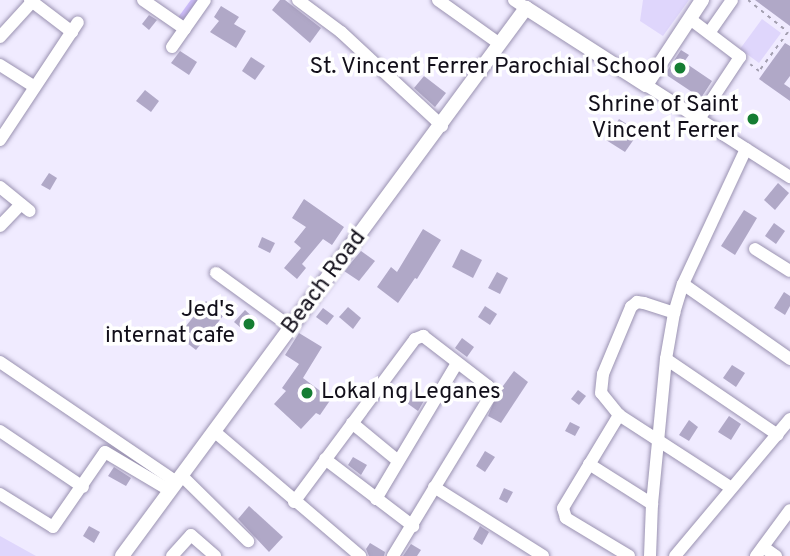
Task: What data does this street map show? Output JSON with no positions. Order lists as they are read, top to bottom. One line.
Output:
{"streets":{"main road":["Beach Road"]},"places":["St. Vincent Ferrer Parochial School","Shrine of Saint Vincent Ferrer","Jed's internat cafe","Lokal ng Leganes"]}
